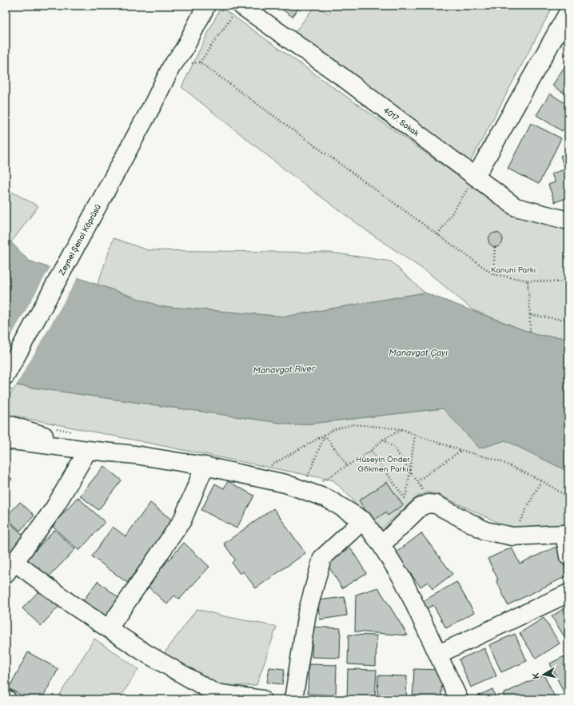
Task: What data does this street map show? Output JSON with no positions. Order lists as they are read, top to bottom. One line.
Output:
{"streets":{"street":["4017. Sokak","Zeynel Şenol Köprüsü"]},"water":["Manavgat Çayı","Manavgat River"],"parks":["Kanuni Parkı","Hüseyin Önder Gökmen Parkı"],"north":"left"}
